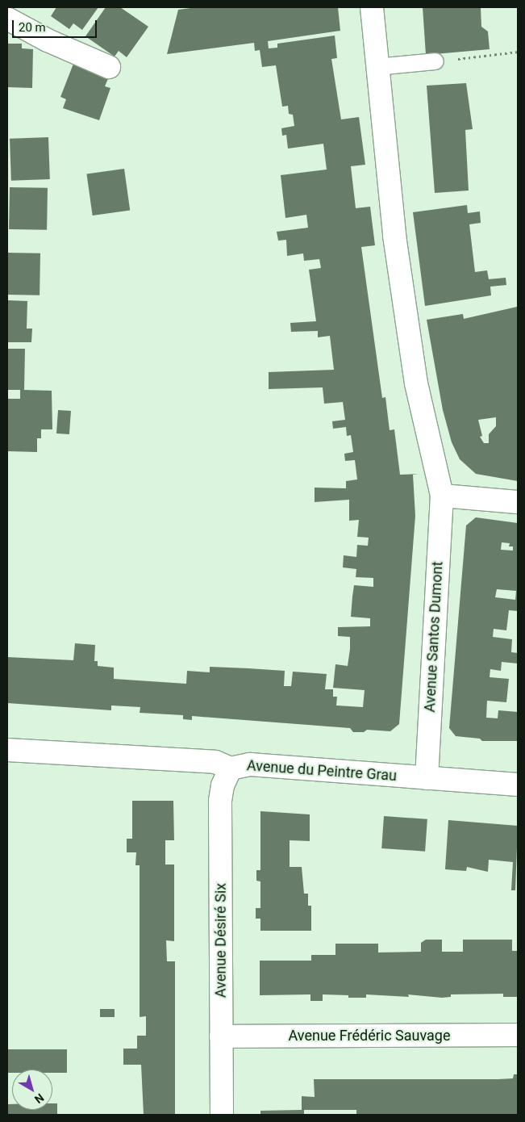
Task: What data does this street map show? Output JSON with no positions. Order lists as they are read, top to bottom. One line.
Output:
{"streets":{"street":["Avenue Santos Dumont","Avenue du Peintre Grau","Avenue Désiré Six","Avenue Frédéric Sauvage"]},"crossings":[["Avenue Santos Dumont","Avenue du Peintre Grau"],["Avenue du Peintre Grau","Avenue Désiré Six"],["Avenue Désiré Six","Avenue Frédéric Sauvage"]],"scale_bar":"20 m","north":"bottom right"}
